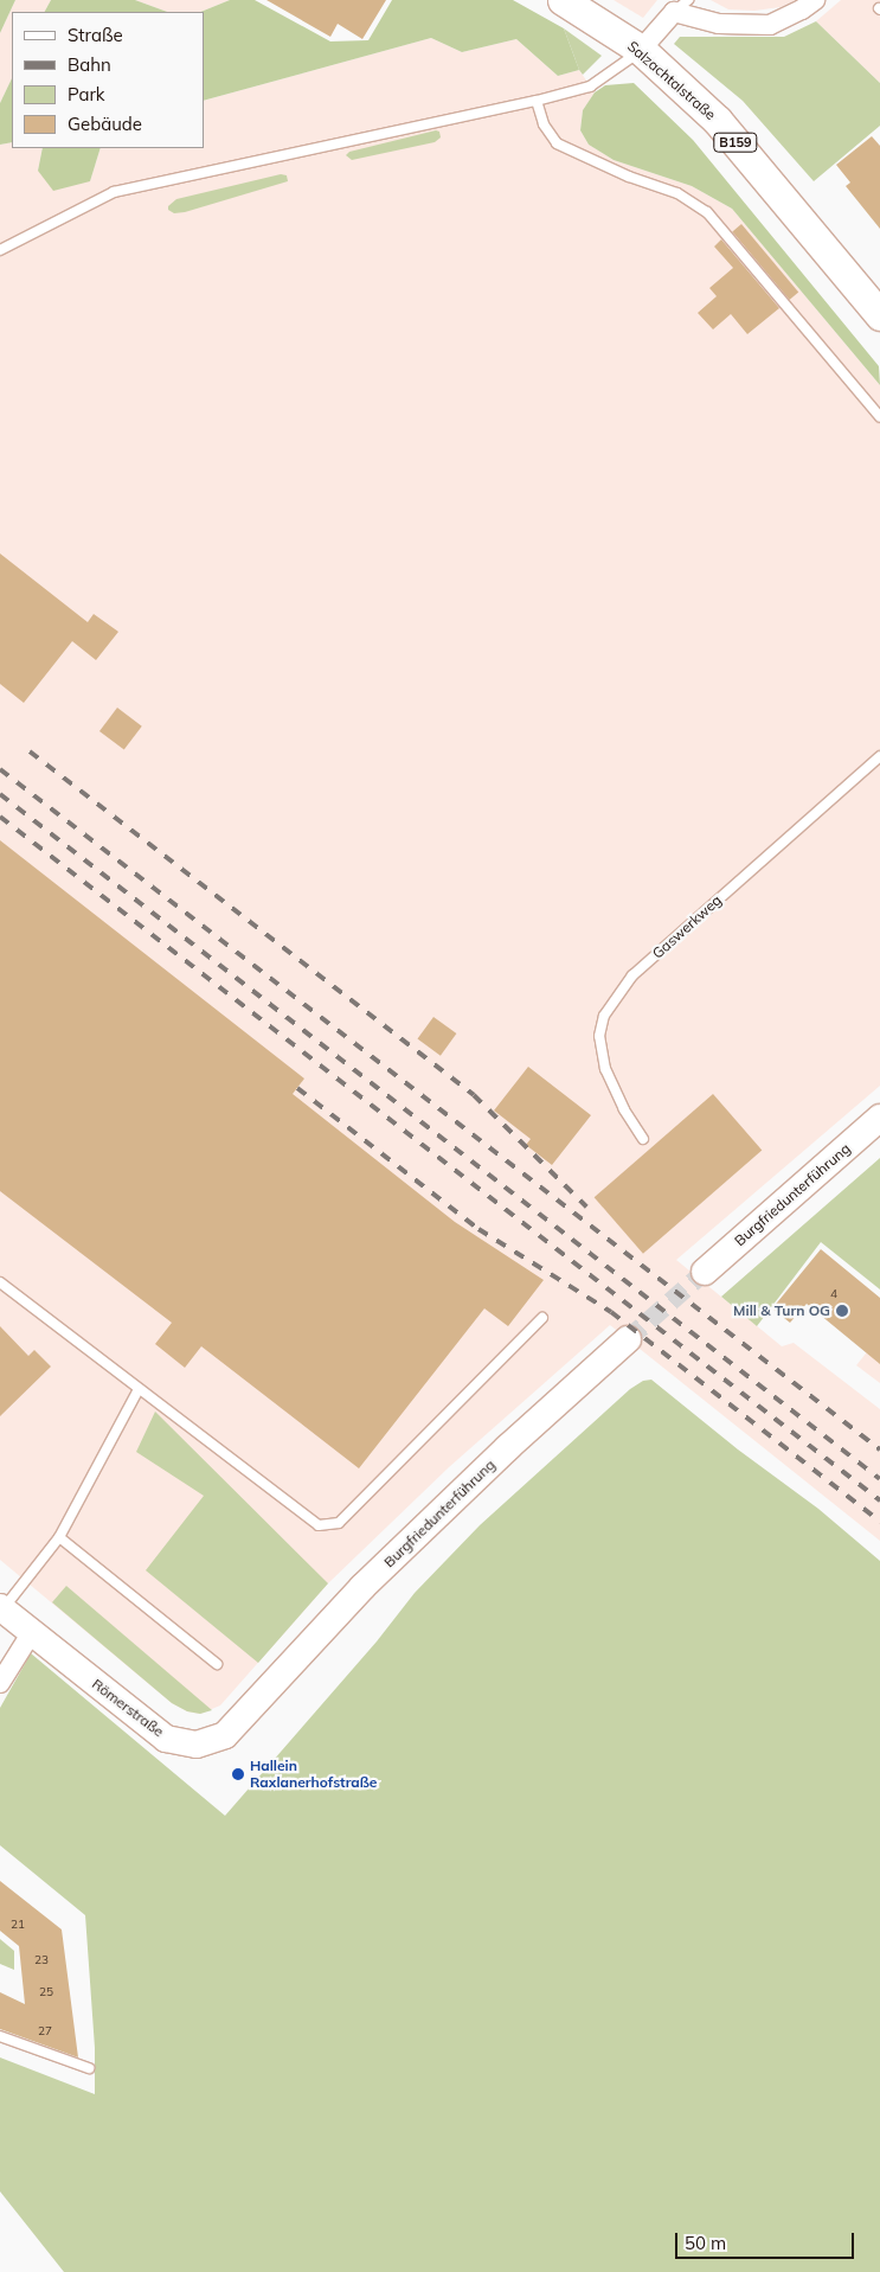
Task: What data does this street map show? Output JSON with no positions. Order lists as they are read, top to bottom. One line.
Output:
{"streets":{"main road":["Salzachtalstraße","B159"],"street":["Burgfriedunterführung","Römerstraße"],"lane":["Gaswerkweg"]},"crossings":[["Burgfriedunterführung","Römerstraße"]],"places":["Mill & Turn OG","Hallein Raxlanerhofstraße"],"house_numbers":["4","21","23","25","27"],"legend":["Straße","Bahn","Park","Gebäude"],"scale_bar":"50 m"}
